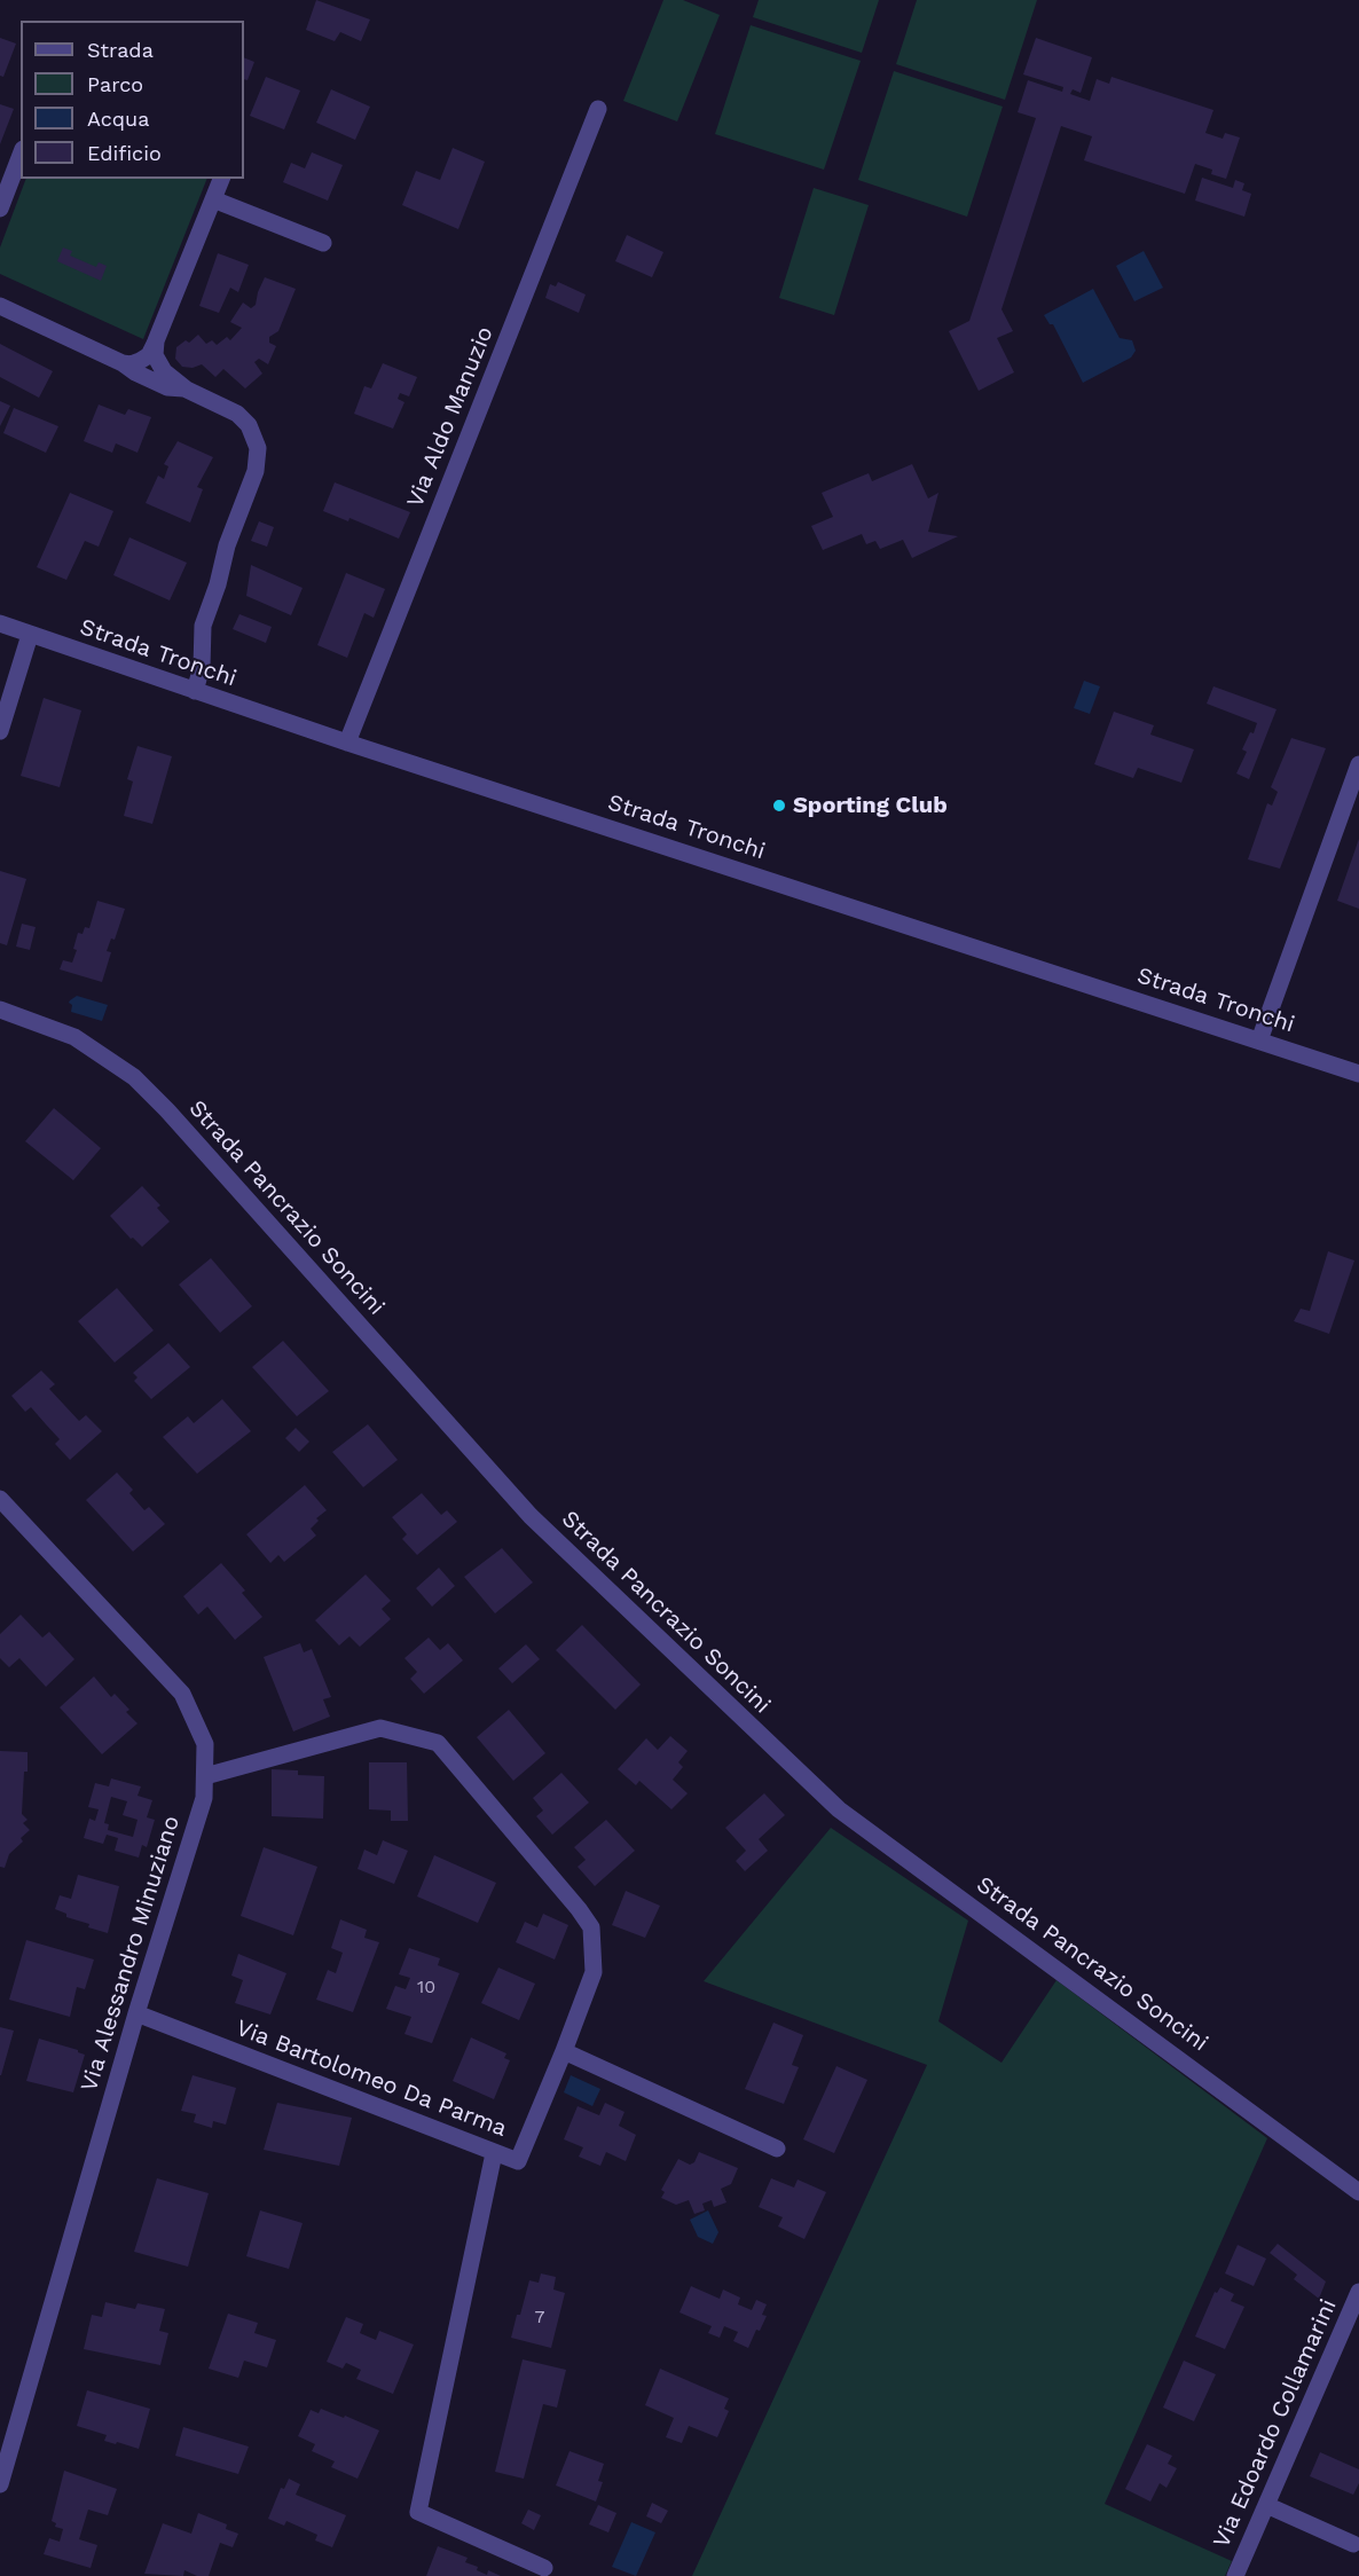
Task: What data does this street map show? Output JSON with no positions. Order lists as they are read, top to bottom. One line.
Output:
{"streets":{"street":["Via Aldo Manuzio","Strada Tronchi","Strada Pancrazio Soncini","Via Alessandro Minuziano","Via Bartolomeo Da Parma","Via Edoardo Collamarini"]},"crossings":[["Via Aldo Manuzio","Strada Tronchi"],["Via Alessandro Minuziano","Via Bartolomeo Da Parma"]],"places":["Sporting Club"],"house_numbers":["10","7"],"legend":["Strada","Parco","Acqua","Edificio"]}
